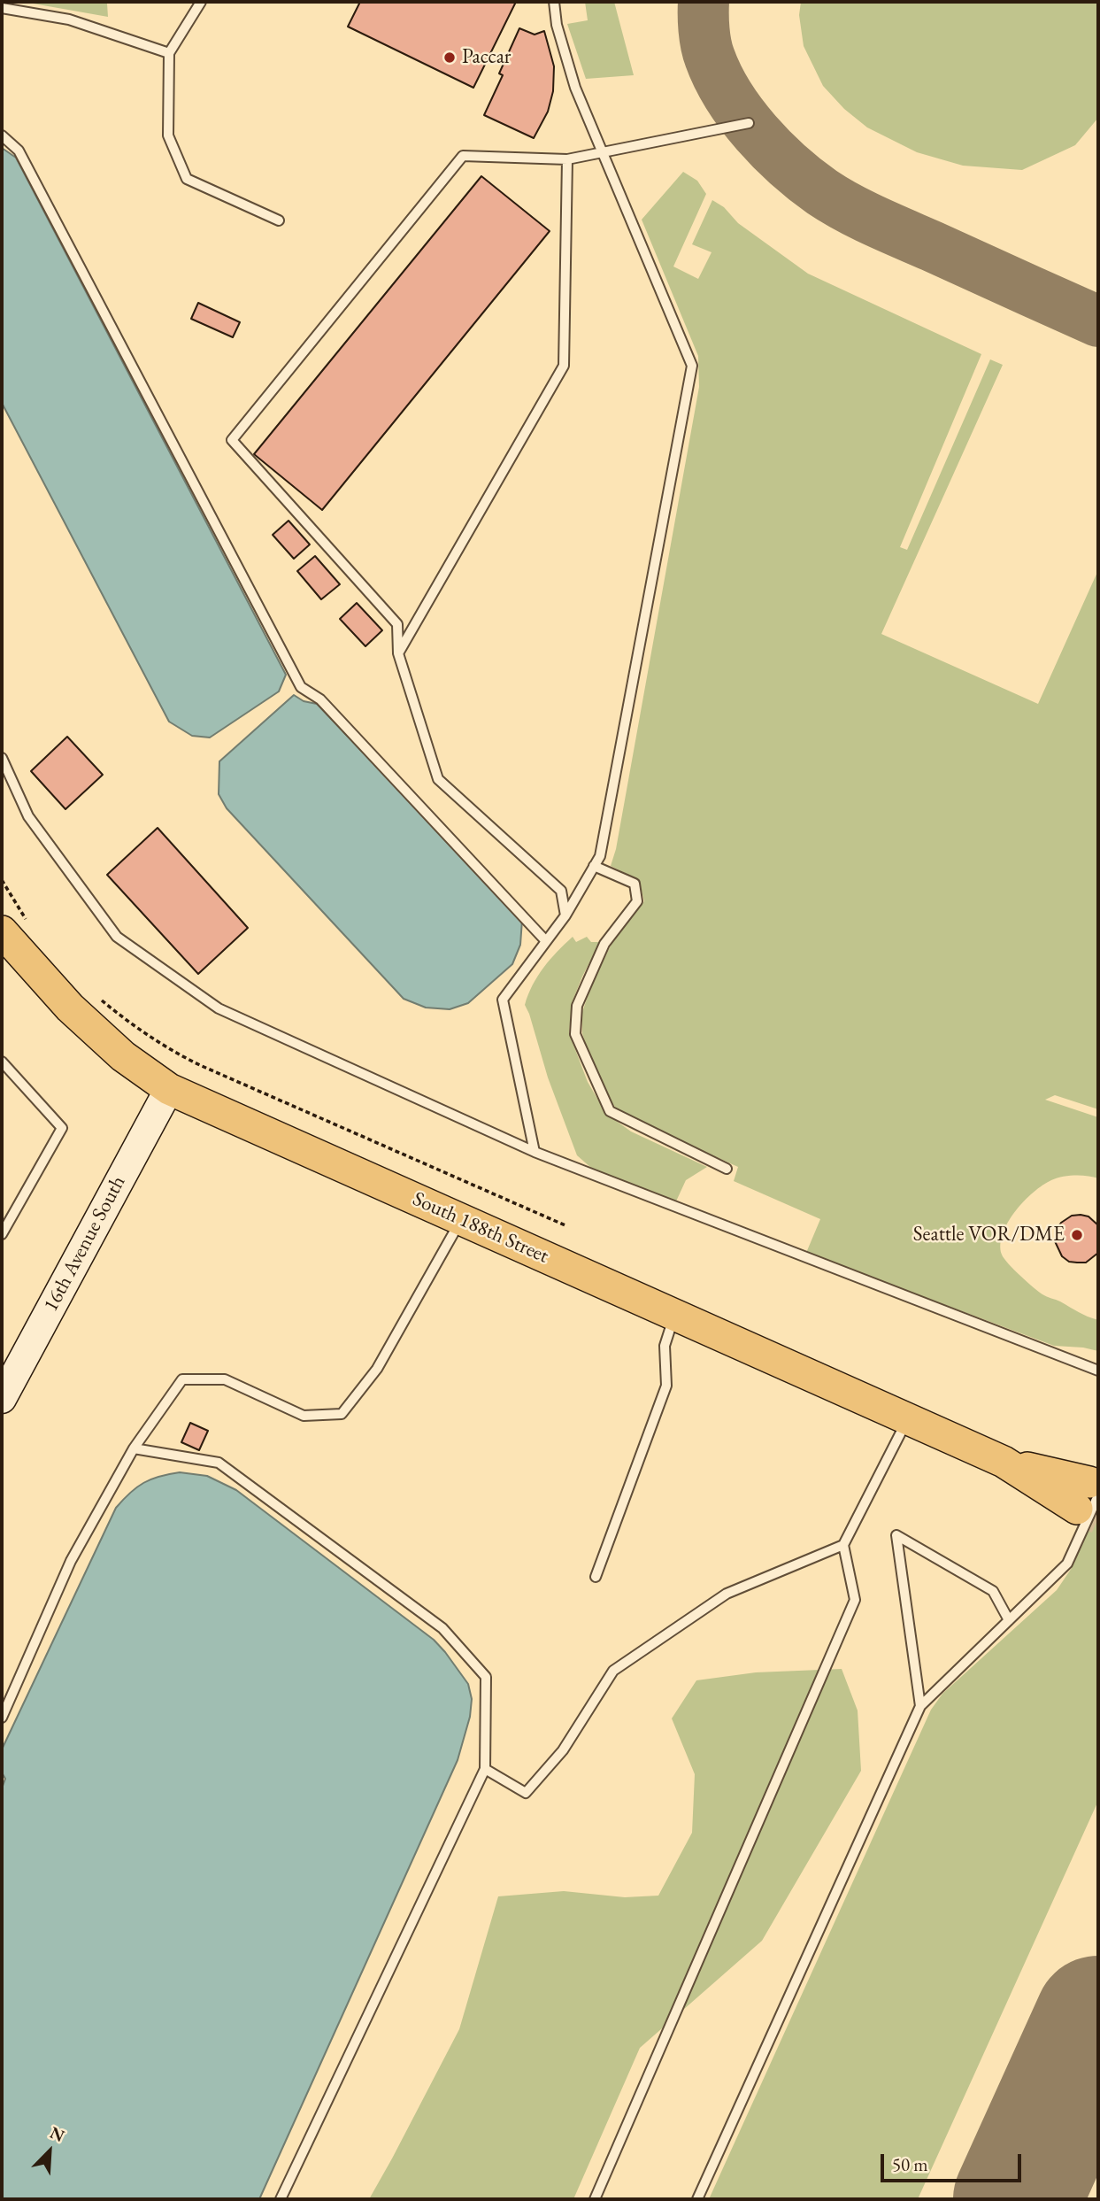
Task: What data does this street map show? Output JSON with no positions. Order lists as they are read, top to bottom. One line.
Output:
{"streets":{"main road":["South 188th Street"],"street":["16th Avenue South"]},"crossings":[["South 188th Street","16th Avenue South"]],"places":["Paccar","Seattle VOR/DME"],"scale_bar":"50 m","north":"top right"}
